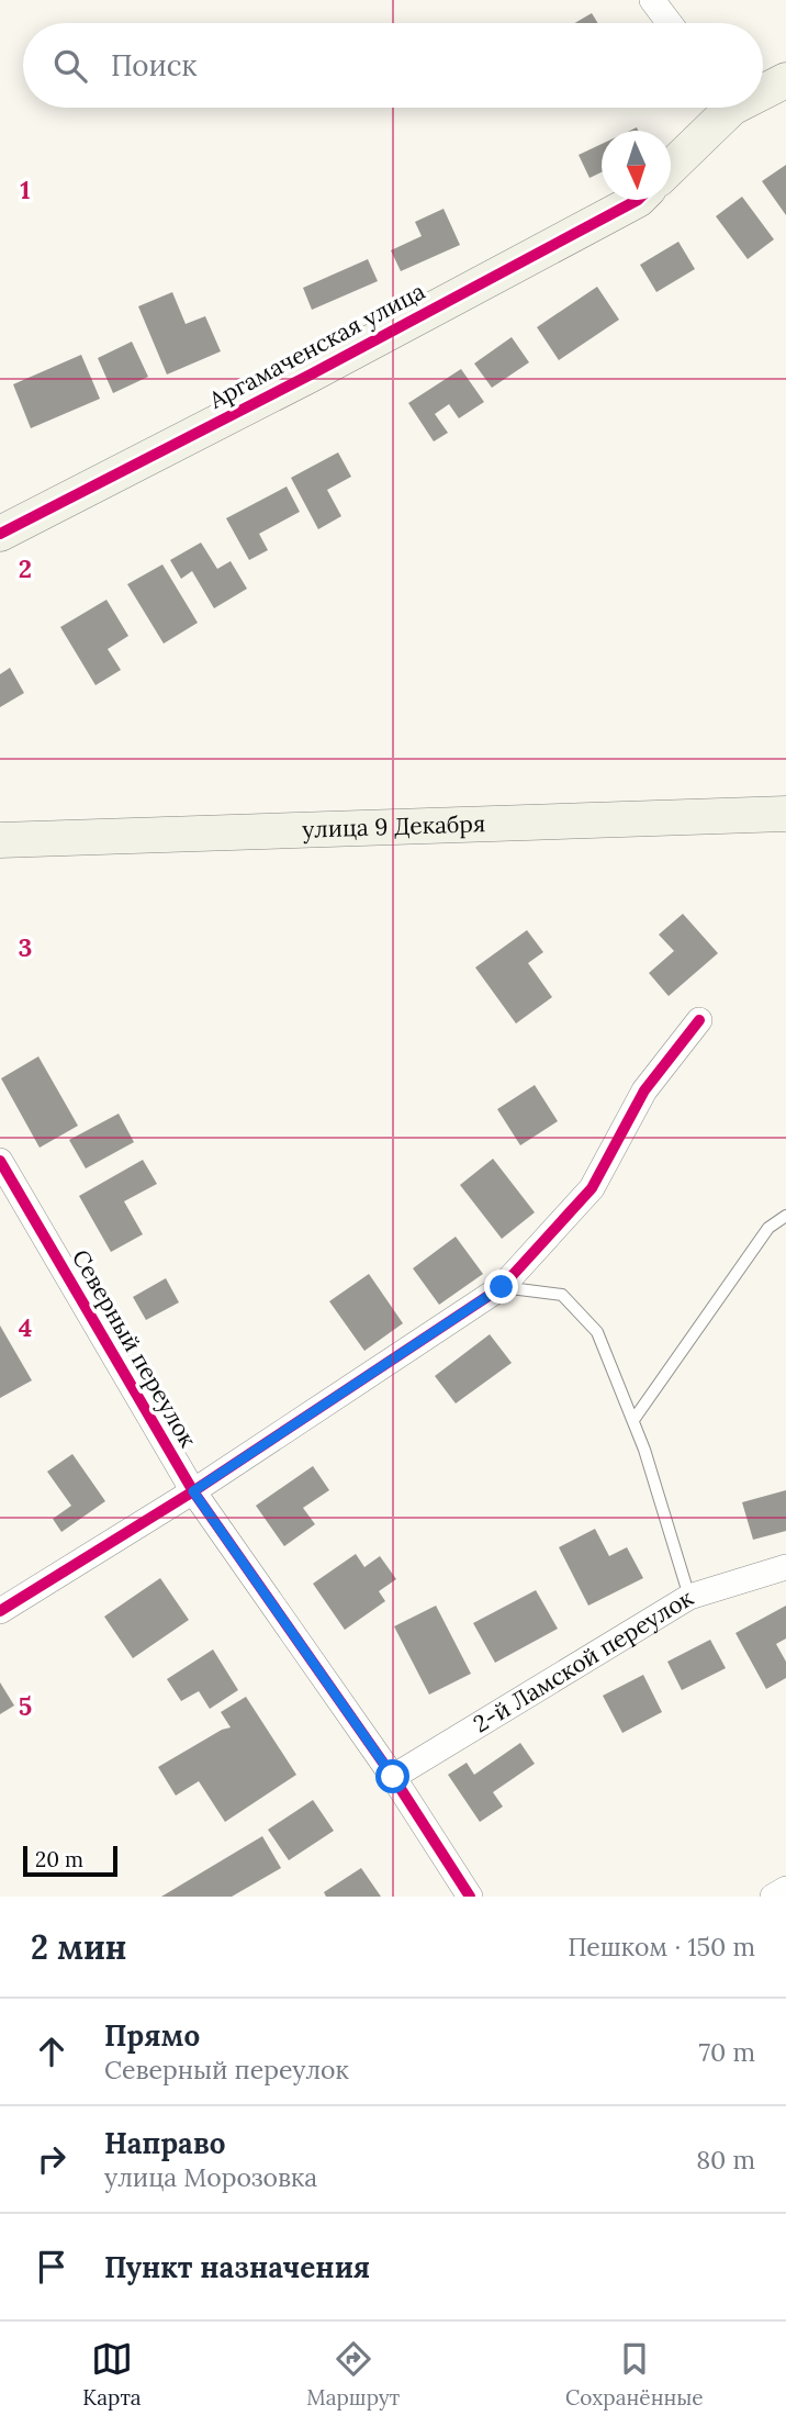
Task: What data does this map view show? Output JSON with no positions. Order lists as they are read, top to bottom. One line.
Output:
{"streets":{"street":["Аргамаченская улица","улица 9 Декабря","Северный переулок","2-й Ламской переулок"]},"crossings":[["Северный переулок","2-й Ламской переулок"]],"scale_bar":"20 m","north":"bottom","page":{"search":"Поиск","scale":"20 m","heading":["2 мин","Пешком · 150 m"],"list":[["Прямо","Северный переулок","70 m"],["Направо","улица Морозовка","80 m"],"Пункт назначения"],"nav":["Карта","Маршрут","Сохранённые"]},"grid":{"rows":["1","2","3","4","5"]}}
